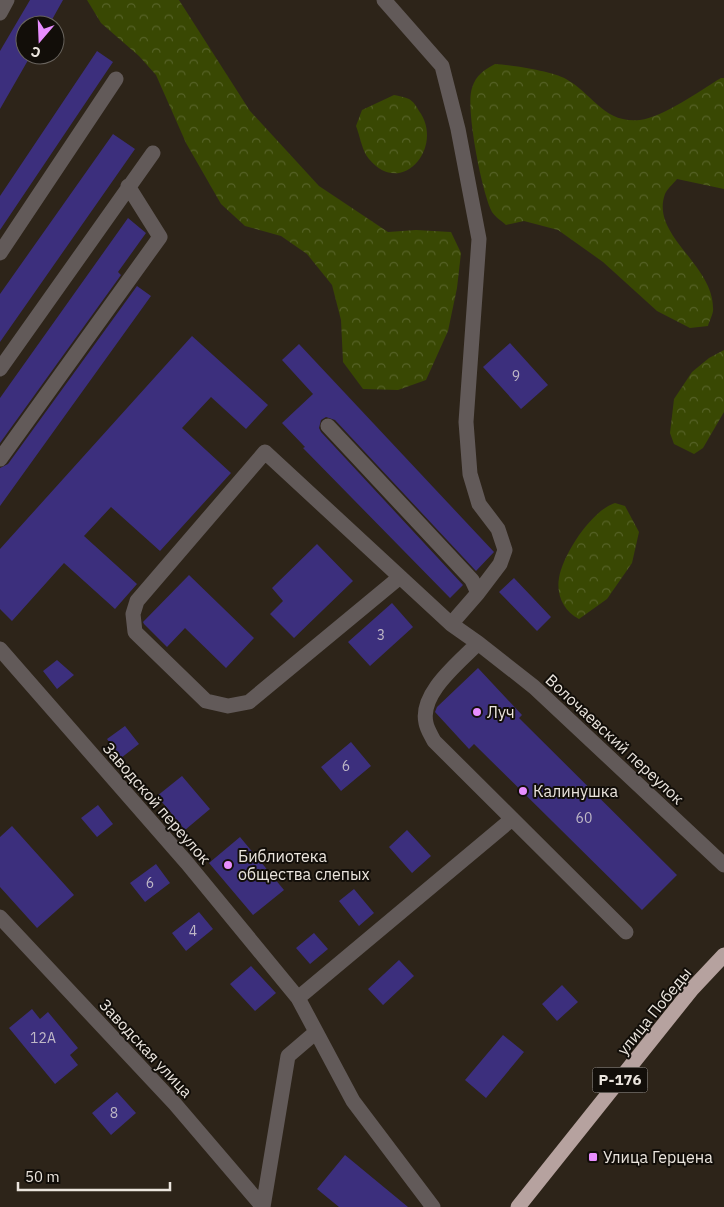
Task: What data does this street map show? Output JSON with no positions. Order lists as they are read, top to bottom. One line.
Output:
{"streets":{"highway":["улица Победы","Р-176"],"street":["Волочаевский переулок","Заводской переулок","Заводская улица"]},"crossings":[["Заводской переулок","Заводская улица"]],"places":{"other":["Луч","Калинушка","Библиотека общества слепых"],"transit":["Улица Герцена"]},"house_numbers":["9","3","6","60","6","4","12А","8"],"scale_bar":"50 m","north":"bottom"}
